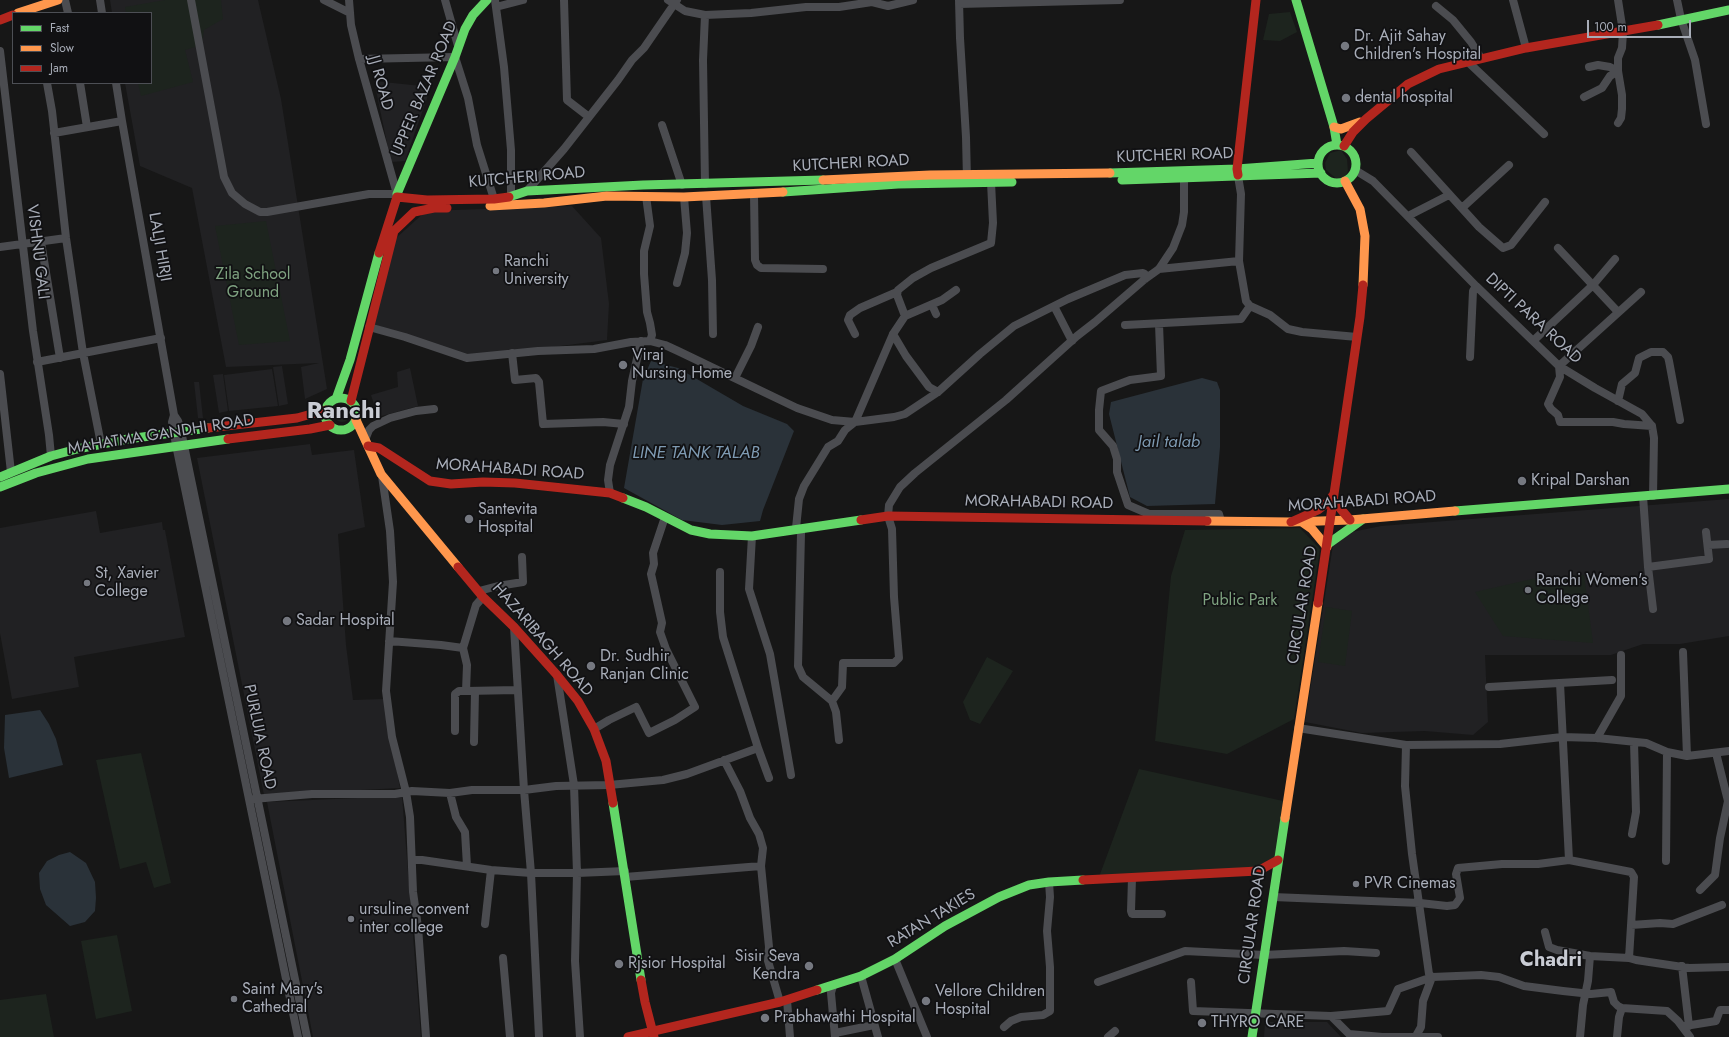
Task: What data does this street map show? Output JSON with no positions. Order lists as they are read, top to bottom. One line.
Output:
{"streets":{"main road":["UPPER BAZAR ROAD","KUTCHERI ROAD","MAHATMA GANDHI ROAD","MORAHABADI ROAD","CIRCULAR ROAD","HAZARIBAGH ROAD","RATAN TAKIES"],"street":["JJ ROAD","LALJI HIRJI","VISHNU GALI","DIPTI PARA ROAD","PURLUIA ROAD"]},"crossings":[["JJ ROAD","UPPER BAZAR ROAD"],["JJ ROAD","KUTCHERI ROAD"],["UPPER BAZAR ROAD","KUTCHERI ROAD"],["KUTCHERI ROAD","DIPTI PARA ROAD"],["KUTCHERI ROAD","CIRCULAR ROAD"],["LALJI HIRJI","MAHATMA GANDHI ROAD"],["LALJI HIRJI","PURLUIA ROAD"],["VISHNU GALI","MAHATMA GANDHI ROAD"],["DIPTI PARA ROAD","CIRCULAR ROAD"],["MAHATMA GANDHI ROAD","HAZARIBAGH ROAD"],["MAHATMA GANDHI ROAD","PURLUIA ROAD"],["MORAHABADI ROAD","CIRCULAR ROAD"],["MORAHABADI ROAD","HAZARIBAGH ROAD"],["CIRCULAR ROAD","RATAN TAKIES"],["HAZARIBAGH ROAD","RATAN TAKIES"]],"districts":["Ranchi","Chadri"],"water":["Jail talab","LINE TANK TALAB"],"parks":["Zila School Ground","Public Park"],"places":["Dr. Ajit Sahay Children's Hospital","dental hospital","Ranchi University","Viraj Nursing Home","Kripal Darshan","Santevita Hospital","St, Xavier College","Ranchi Women's College","Sadar Hospital","Dr. Sudhir Ranjan Clinic","PVR Cinemas","ursuline convent inter college","Rjsior Hospital","Sisir Seva Kendra","Saint Mary's Cathedral","Vellore Children Hospital","Prabhawathi Hospital","THYRO CARE"],"legend":["Fast","Slow","Jam"],"scale_bar":"100 m"}
